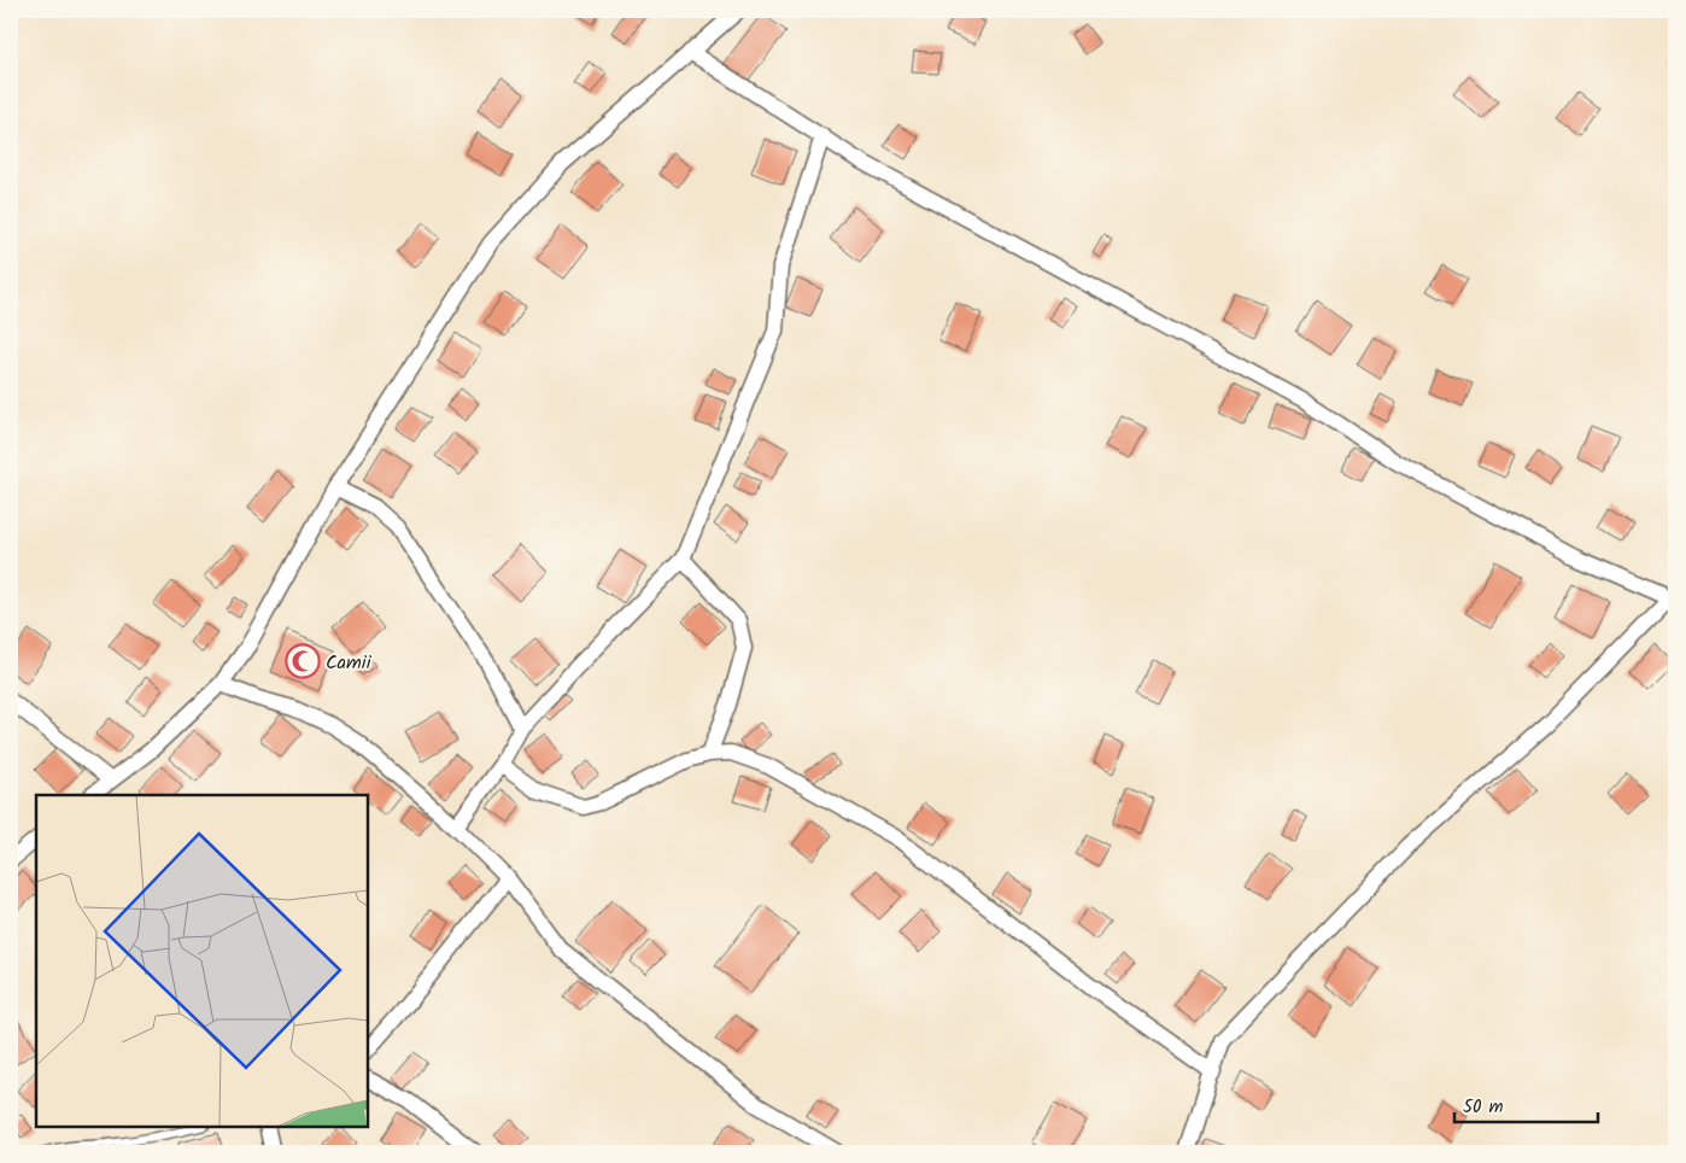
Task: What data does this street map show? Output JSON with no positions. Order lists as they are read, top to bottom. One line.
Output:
{"places":{"mosque":["Camii"]},"scale_bar":"50 m"}
